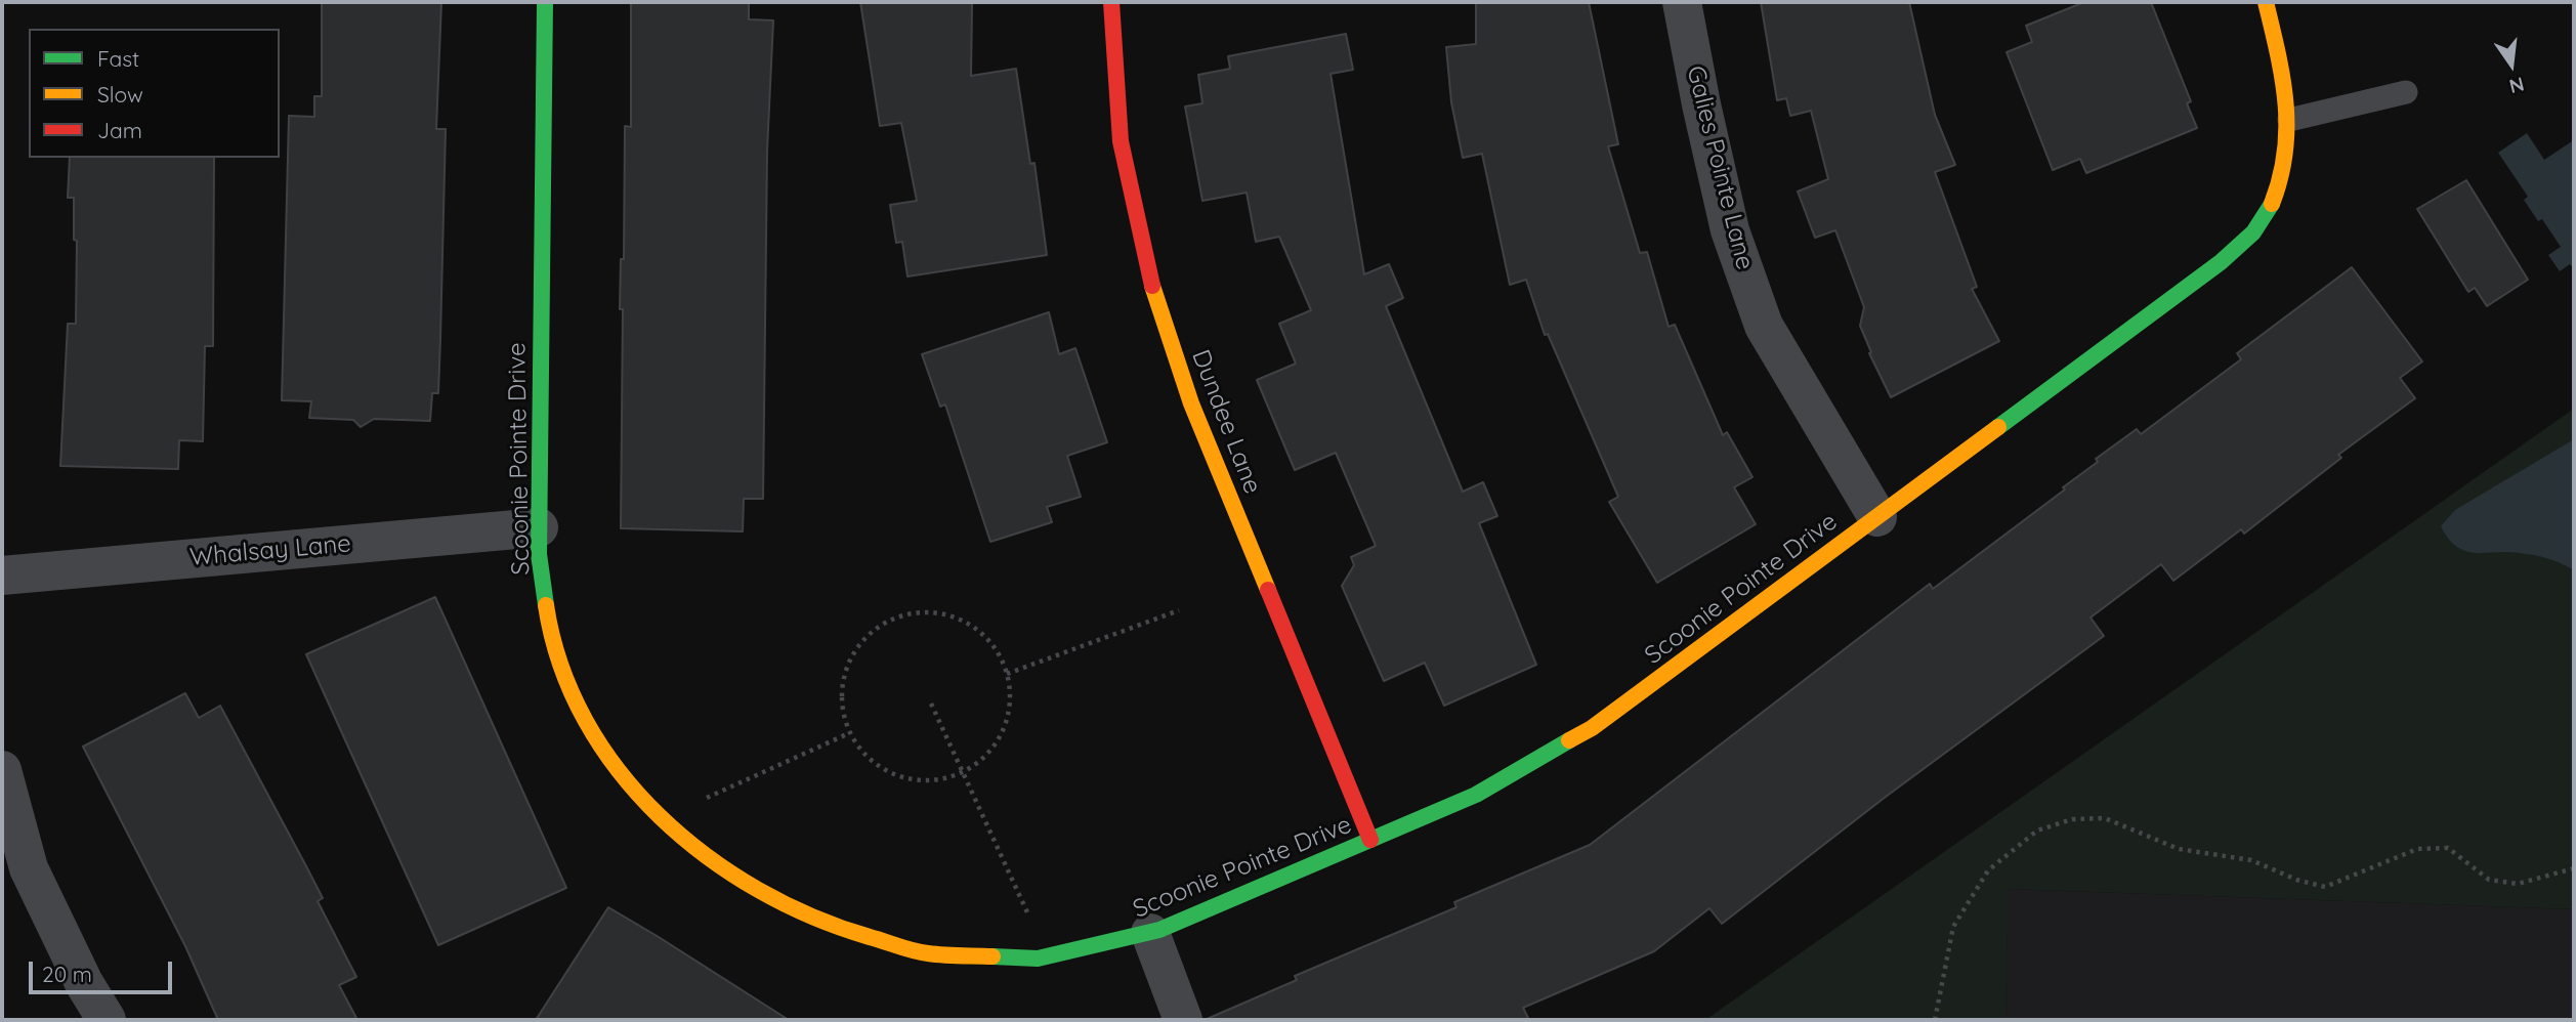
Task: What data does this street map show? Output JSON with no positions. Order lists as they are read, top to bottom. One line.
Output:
{"streets":{"street":["Galies Pointe Lane","Dundee Lane","Scoonie Pointe Drive","Whalsay Lane"]},"crossings":[["Galies Pointe Lane","Scoonie Pointe Drive"],["Dundee Lane","Scoonie Pointe Drive"],["Scoonie Pointe Drive","Whalsay Lane"]],"legend":["Fast","Slow","Jam"],"scale_bar":"20 m","north":"bottom"}
